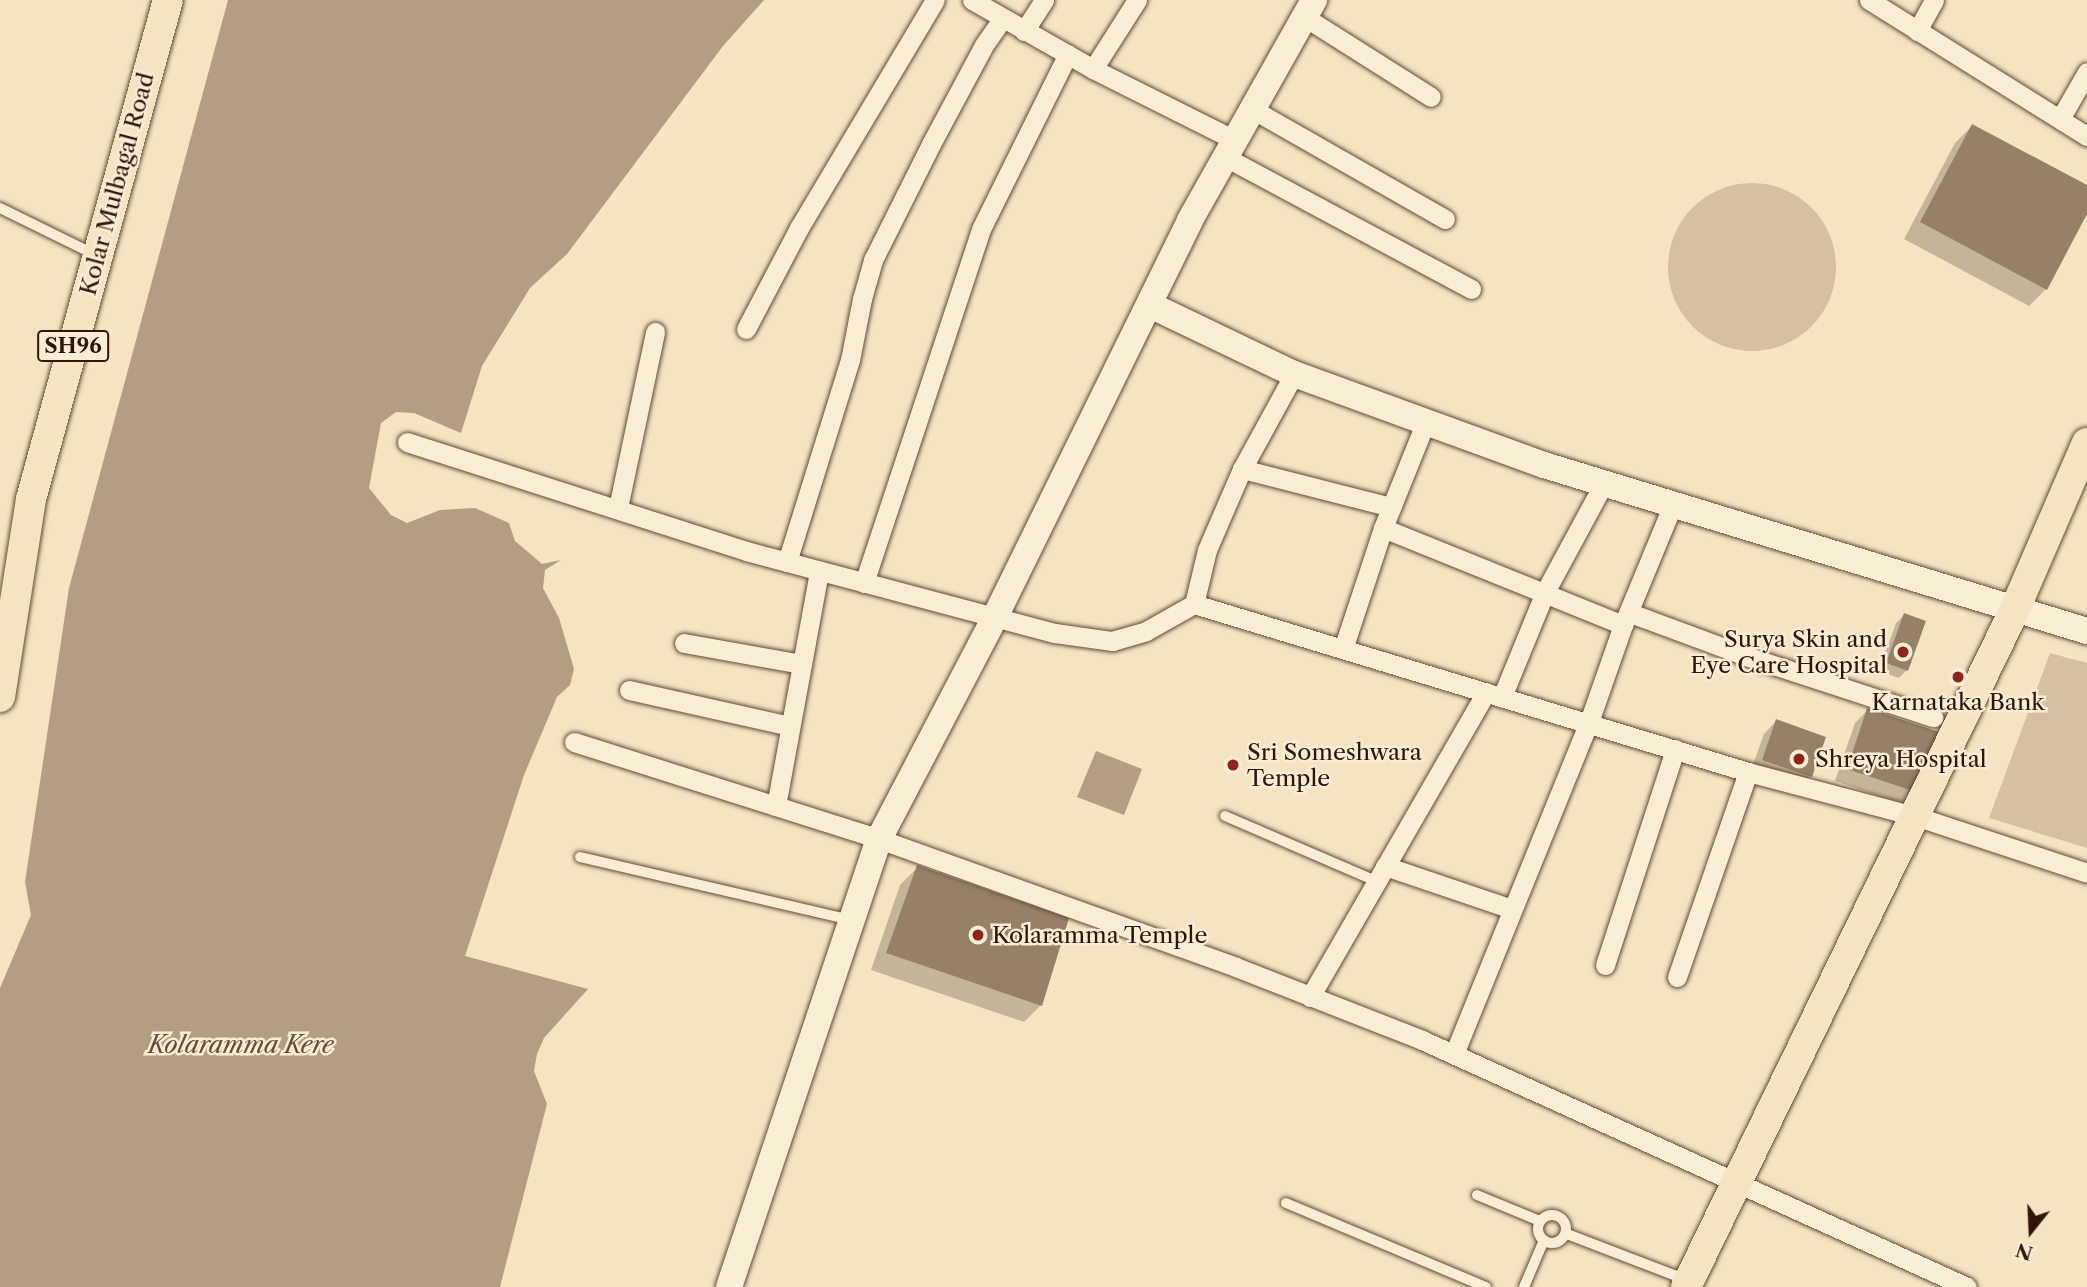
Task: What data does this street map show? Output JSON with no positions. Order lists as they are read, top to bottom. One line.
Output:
{"streets":{"main road":["Kolar Mulbagal Road","SH96"]},"water":["Kolaramma Kere"],"places":["Surya Skin and Eye Care Hospital","Karnataka Bank","Shreya Hospital","Sri Someshwara Temple","Kolaramma Temple"],"north":"bottom"}
